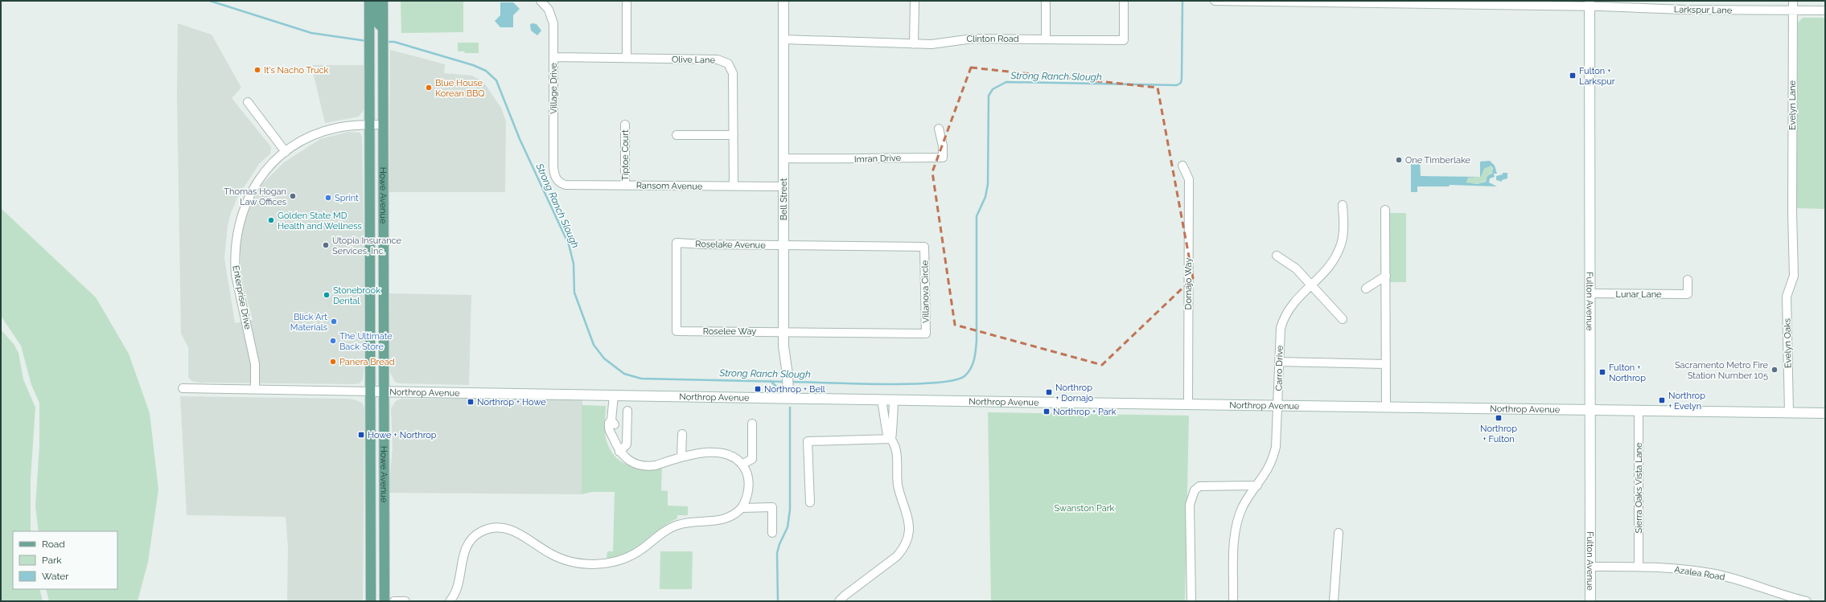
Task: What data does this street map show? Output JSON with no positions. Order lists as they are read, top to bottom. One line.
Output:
{"streets":{"main road":["Howe Avenue"],"street":["Larkspur Lane","Clinton Road","Olive Lane","Village Drive","Evelyn Lane","Tiptoe Court","Imran Drive","Ransom Avenue","Bell Street","Roselake Avenue","Dornajo Way","Villanova Circle","Lunar Lane","Enterprise Drive","Fulton Avenue","Roselee Way","Evelyn Oaks","Carro Drive","Northrop Avenue","Sierra Oaks Vista Lane","Azalea Road"]},"crossings":[["Larkspur Lane","Evelyn Lane"],["Larkspur Lane","Fulton Avenue"],["Clinton Road","Bell Street"],["Olive Lane","Village Drive"],["Olive Lane","Ransom Avenue"],["Village Drive","Ransom Avenue"],["Evelyn Lane","Evelyn Oaks"],["Tiptoe Court","Ransom Avenue"],["Imran Drive","Bell Street"],["Ransom Avenue","Bell Street"],["Howe Avenue","Enterprise Drive"],["Howe Avenue","Northrop Avenue"],["Bell Street","Roselake Avenue"],["Bell Street","Villanova Circle"],["Bell Street","Roselee Way"],["Bell Street","Northrop Avenue"],["Roselake Avenue","Villanova Circle"],["Roselake Avenue","Roselee Way"],["Dornajo Way","Northrop Avenue"],["Villanova Circle","Roselee Way"],["Lunar Lane","Fulton Avenue"],["Enterprise Drive","Northrop Avenue"],["Fulton Avenue","Northrop Avenue"],["Fulton Avenue","Azalea Road"],["Evelyn Oaks","Northrop Avenue"],["Carro Drive","Northrop Avenue"],["Northrop Avenue","Sierra Oaks Vista Lane"],["Sierra Oaks Vista Lane","Azalea Road"]],"water":["Strong Ranch Slough"],"parks":["Swanston Park"],"places":{"other":["It's Nacho Truck","Blue House Korean BBQ","One Timberlake","Thomas Hogan Law Offices","Sprint","Golden State MD Health and Wellness","Utopia Insurance Services, Inc.","Stonebrook Dental","Blick Art Materials","The Ultimate Back Store","Panera Bread","Sacramento Metro Fire Station Number 105"],"transit":["Fulton + Larkspur","Fulton + Northrop","Northrop + Bell","Northrop + Dornajo","Northrop + Evelyn","Northrop + Howe","Northrop + Park","Northrop + Fulton","Howe + Northrop"]},"legend":["Road","Park","Water"]}
